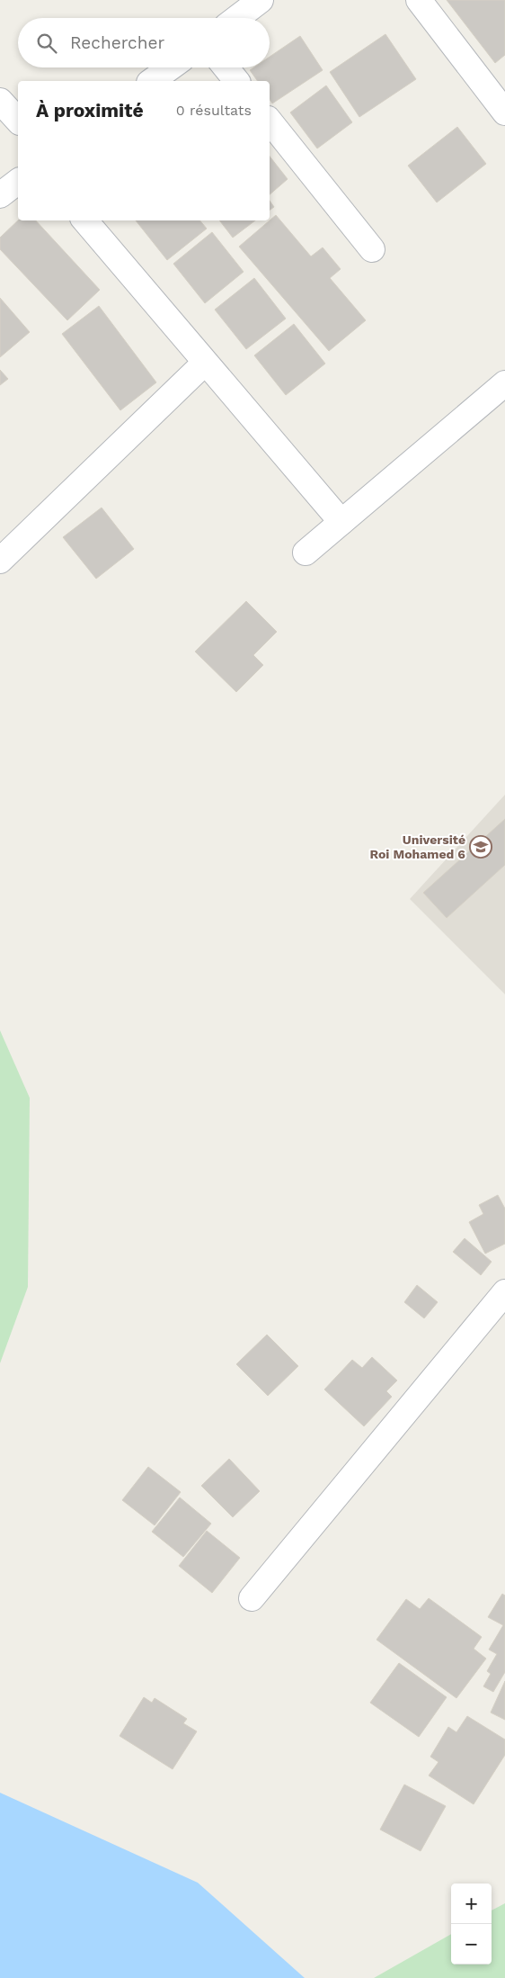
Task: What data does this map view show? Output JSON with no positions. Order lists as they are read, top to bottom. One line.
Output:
{"places":{"school or university":["Université Roi Mohamed 6"]},"page":{"search":"Rechercher","heading":["À proximité","0 résultats"],"map_buttons":["+","−"]}}
